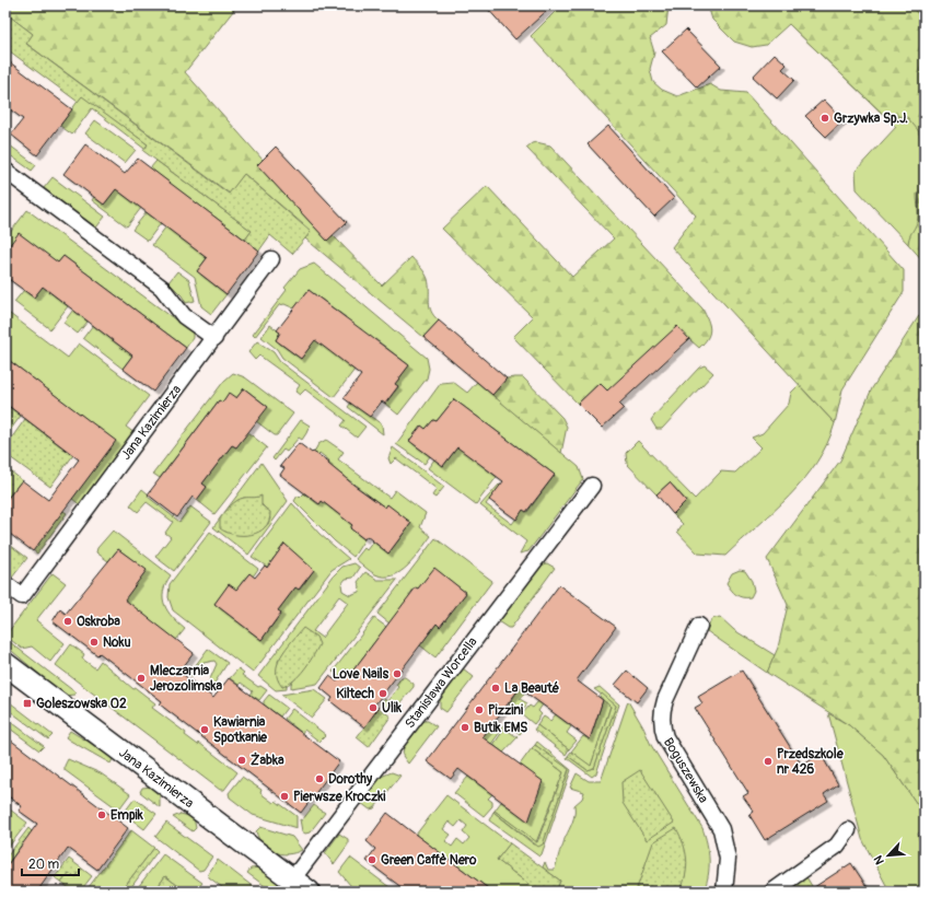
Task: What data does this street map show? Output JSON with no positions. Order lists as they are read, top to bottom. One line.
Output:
{"streets":{"street":["Jana Kazimierza","Stanisława Worcella","Boguszewska"]},"crossings":[["Jana Kazimierza","Stanisława Worcella"]],"places":{"other":["Grzywka Sp.J.","Oskroba","Noku","Love Nails","Mleczarnia Jerozolimska","La Beauté","Kiltech","Ulik","Pizzini","Butik EMS","Kawiarnia Spotkanie","Żabka","Przedszkole nr 426","Dorothy","Pierwsze Kroczki","Empik","Green Caffè Nero"],"transit":["Goleszowska 02"]},"scale_bar":"20 m","north":"bottom left"}
